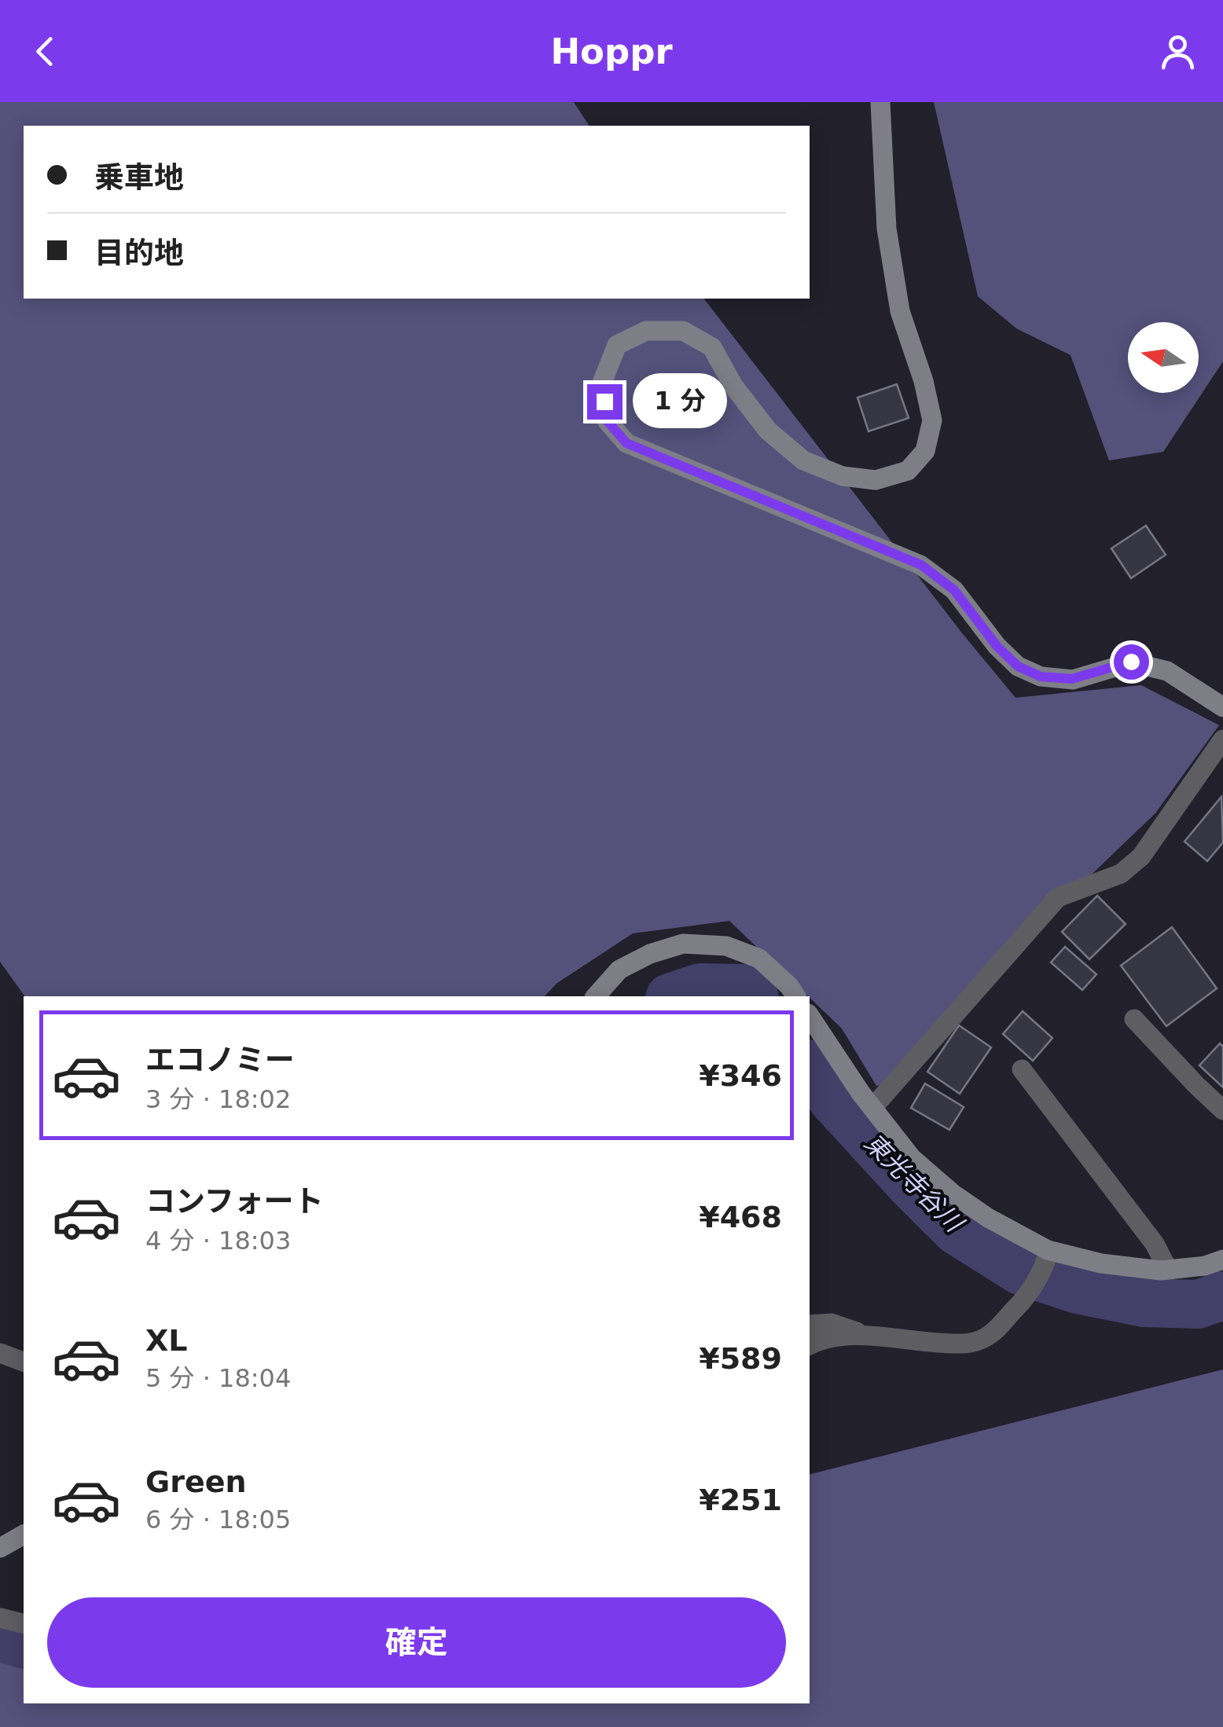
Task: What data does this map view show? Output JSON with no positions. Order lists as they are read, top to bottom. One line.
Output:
{"water":["東光寺谷川"],"north":"left","page":{"header":"Hoppr","banner":["乗車地","目的地"],"bubble":"1 分","list":[{"name":"エコノミー","note":"3 分 · 18:02","value":"¥346"},{"name":"コンフォート","note":"4 分 · 18:03","value":"¥468"},{"name":"XL","note":"5 分 · 18:04","value":"¥589"},{"name":"Green","note":"6 分 · 18:05","value":"¥251"}],"buttons":"確定"}}
